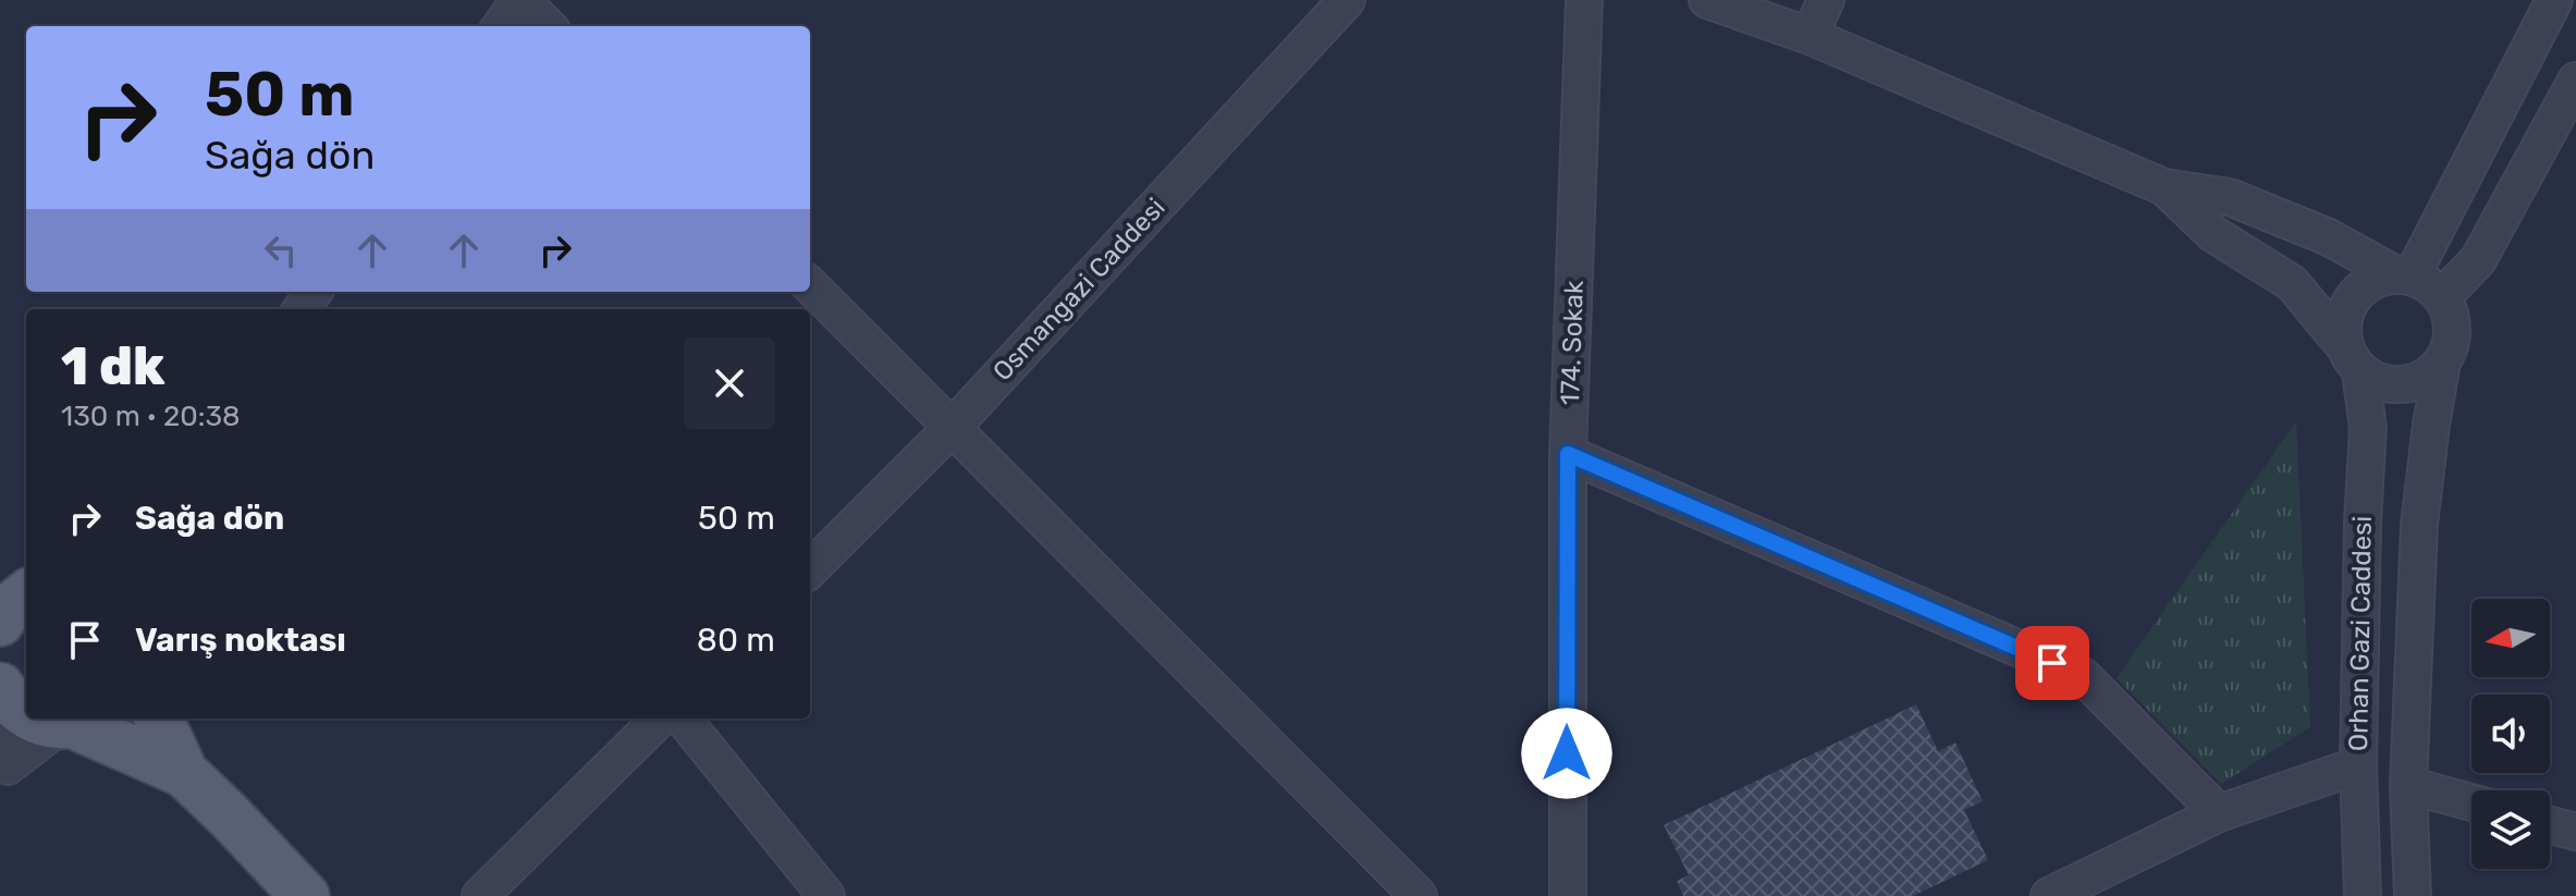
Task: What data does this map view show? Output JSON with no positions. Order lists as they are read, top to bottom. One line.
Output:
{"streets":{"street":["Osmangazi Caddesi","174. Sokak","Orhan Gazi Caddesi"]},"north":"left","page":{"turn":["50 m","Sağa dön"],"heading":["1 dk","130 m · 20:38"],"list":[{"name":"Sağa dön","value":"50 m"},{"name":"Varış noktası","value":"80 m"}]}}
